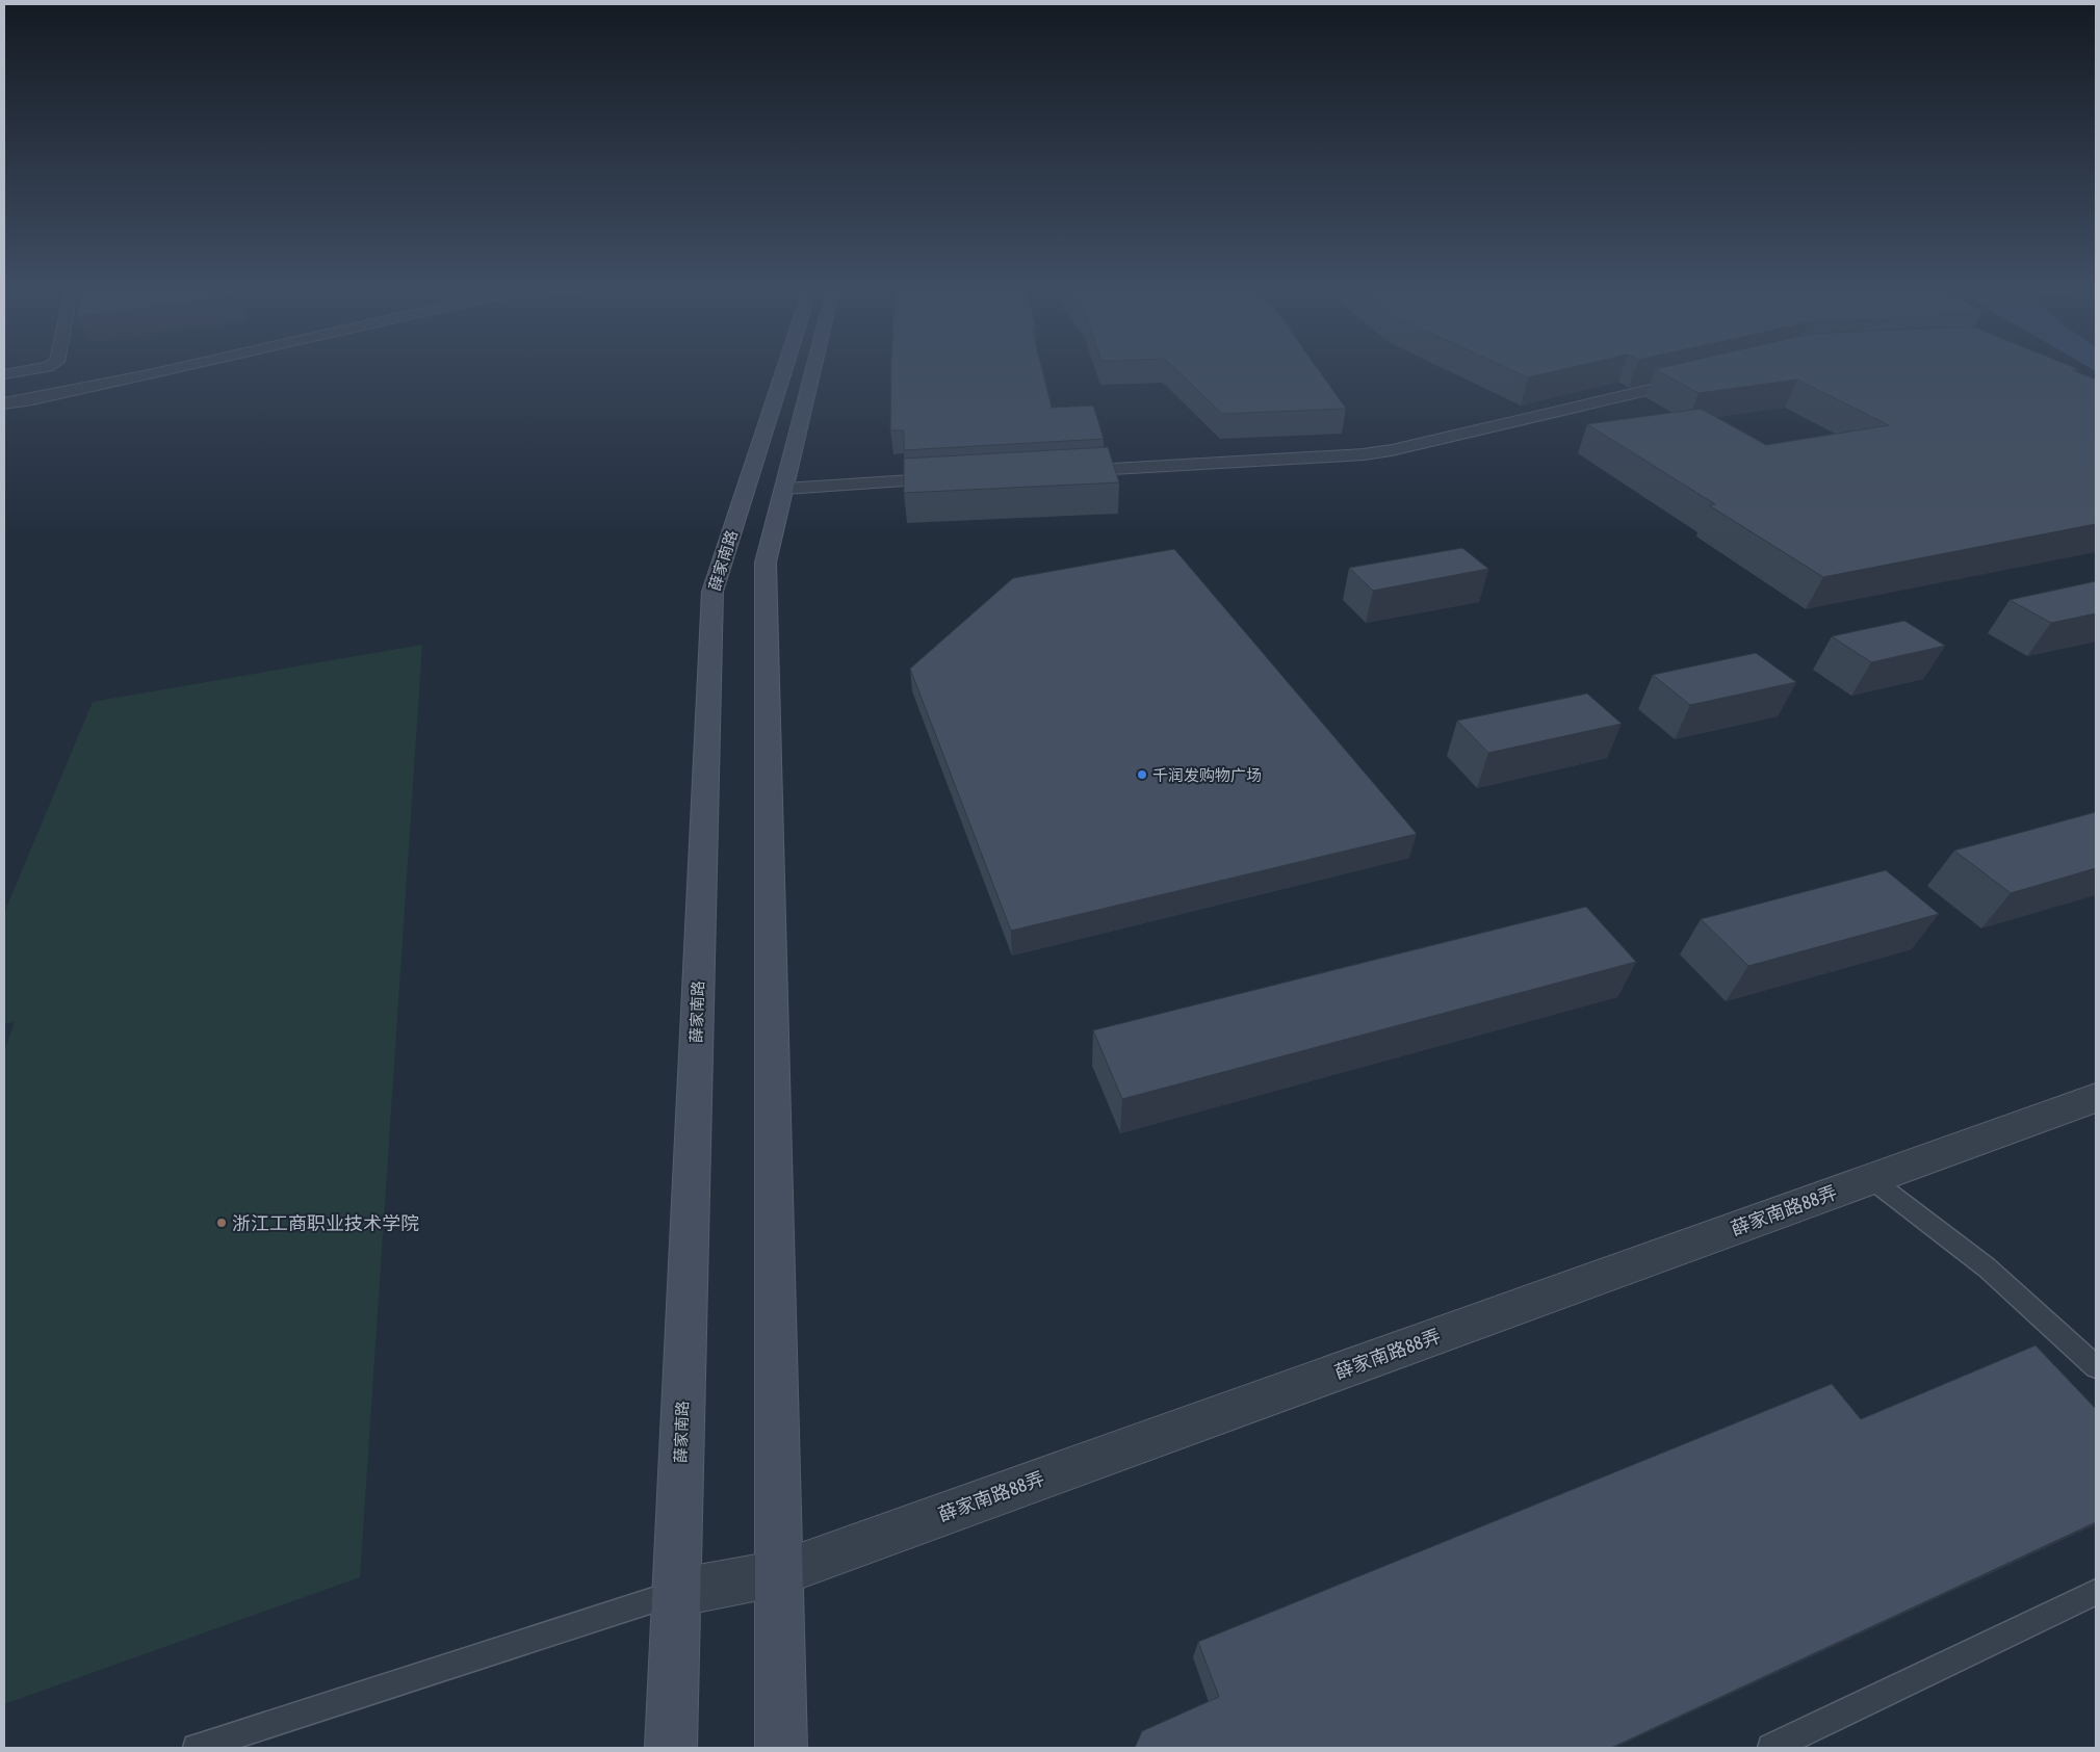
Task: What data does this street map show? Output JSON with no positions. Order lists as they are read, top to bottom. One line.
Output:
{"streets":{"main road":["薛家南路"],"street":["薛家南路88弄"]},"crossings":[["薛家南路","薛家南路88弄"]],"places":["千润发购物广场","浙江工商职业技术学院"]}
